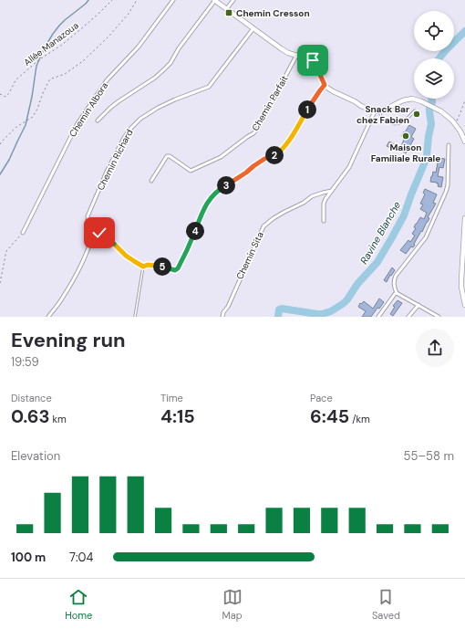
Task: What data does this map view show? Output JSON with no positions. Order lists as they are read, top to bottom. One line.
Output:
{"streets":{"street":["Chemin Parfait","Chemin Albora","Chemin Richard","Chemin Sita"],"path":["Allée Manazoua"]},"water":["Ravine Blanche"],"places":{"transit":["Chemin Cresson"],"other":["Snack Bar chez Fabien","Maison Familiale Rurale"]},"page":{"pins":["1","2","3","4","5"],"heading":["Evening run","19:59"],"stats":[["Distance","0.63 km"],["Time","4:15"],["Pace","6:45 /km"]],"chart":["Elevation","55–58 m"],"list":[{"name":"100 m","note":"7:04"}],"tabs":["Home","Map","Saved"]}}
